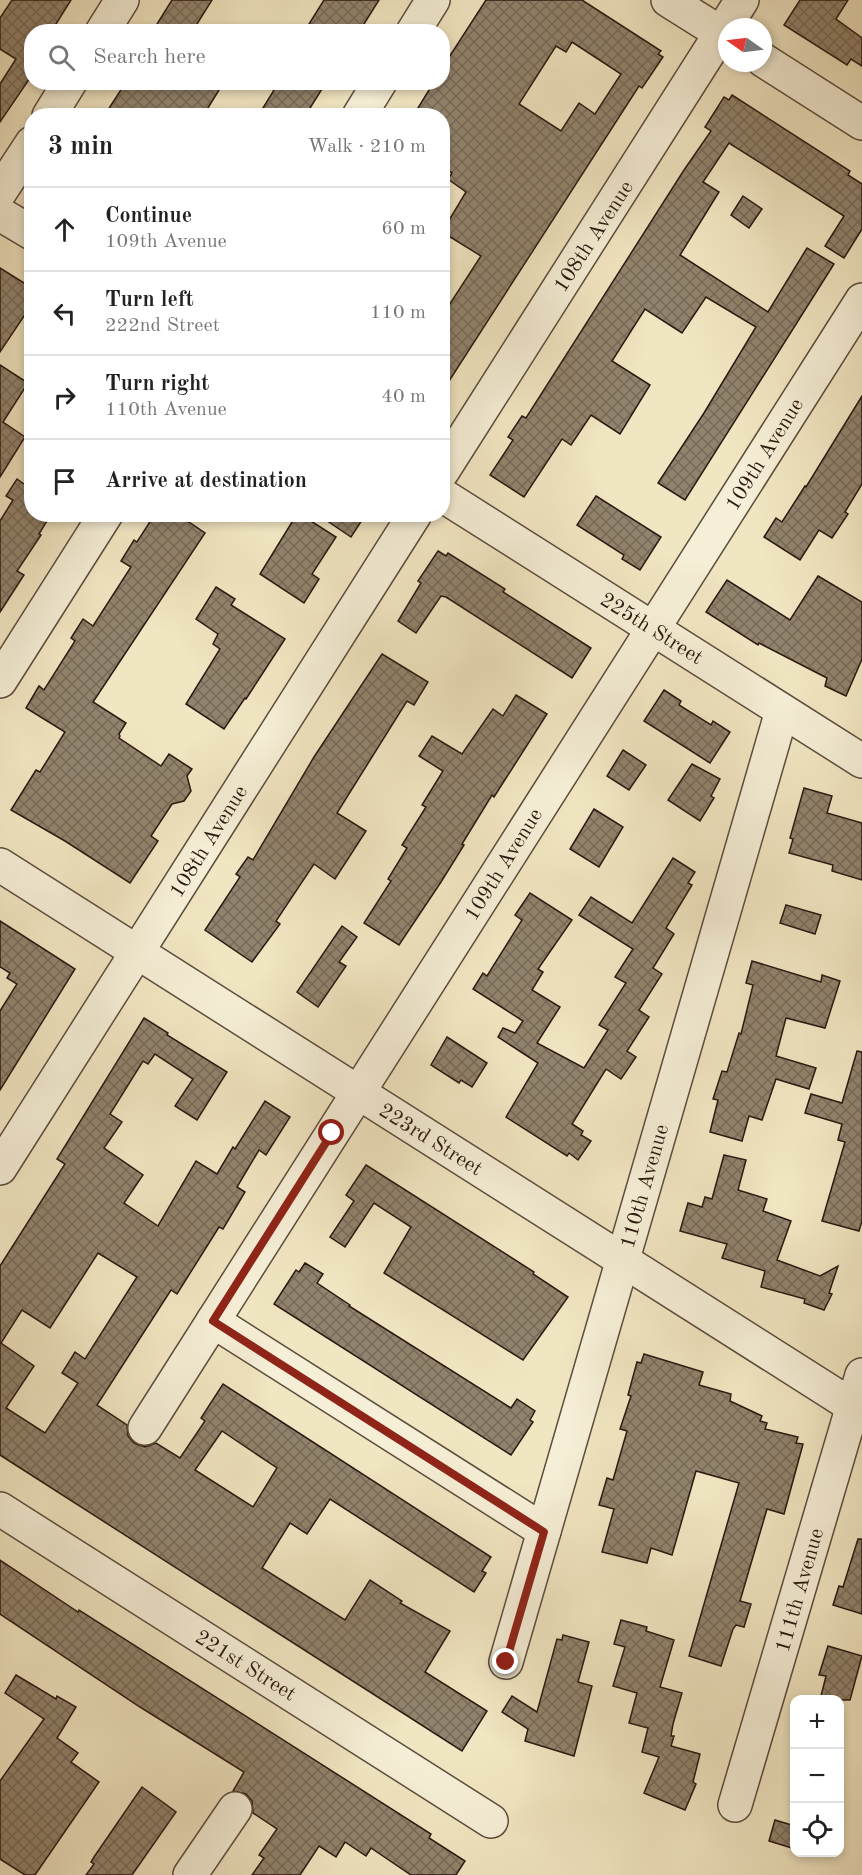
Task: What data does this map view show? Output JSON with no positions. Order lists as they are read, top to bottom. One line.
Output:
{"streets":{"street":["108th Avenue","109th Avenue","225th Street","223rd Street","110th Avenue","111th Avenue","221st Street"]},"crossings":[["108th Avenue","223rd Street"],["109th Avenue","225th Street"],["109th Avenue","223rd Street"],["225th Street","110th Avenue"],["223rd Street","110th Avenue"],["223rd Street","111th Avenue"]],"north":"left","page":{"search":"Search here","heading":["3 min","Walk · 210 m"],"list":[["Continue","109th Avenue","60 m"],["Turn left","222nd Street","110 m"],["Turn right","110th Avenue","40 m"],"Arrive at destination"],"map_buttons":["+","−"]}}
